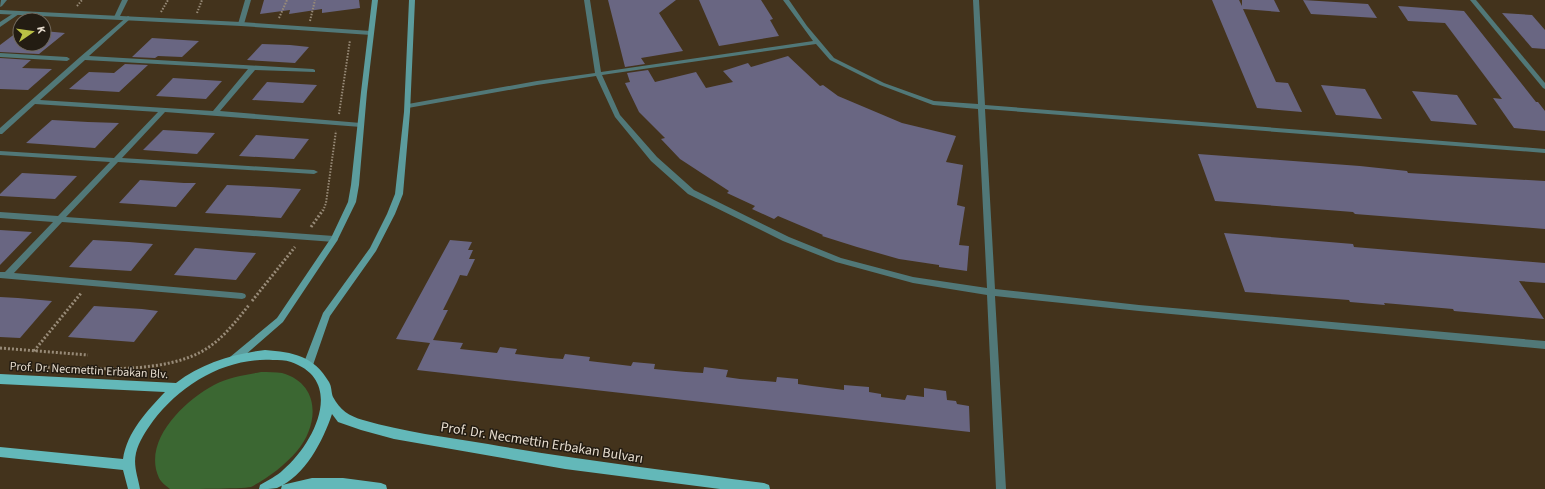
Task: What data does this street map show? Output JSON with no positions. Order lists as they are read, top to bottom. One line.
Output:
{"streets":{"main road":["Prof. Dr. Necmettin Erbakan Blv.","Prof. Dr. Necmettin Erbakan Bulvarı"]},"north":"right"}
